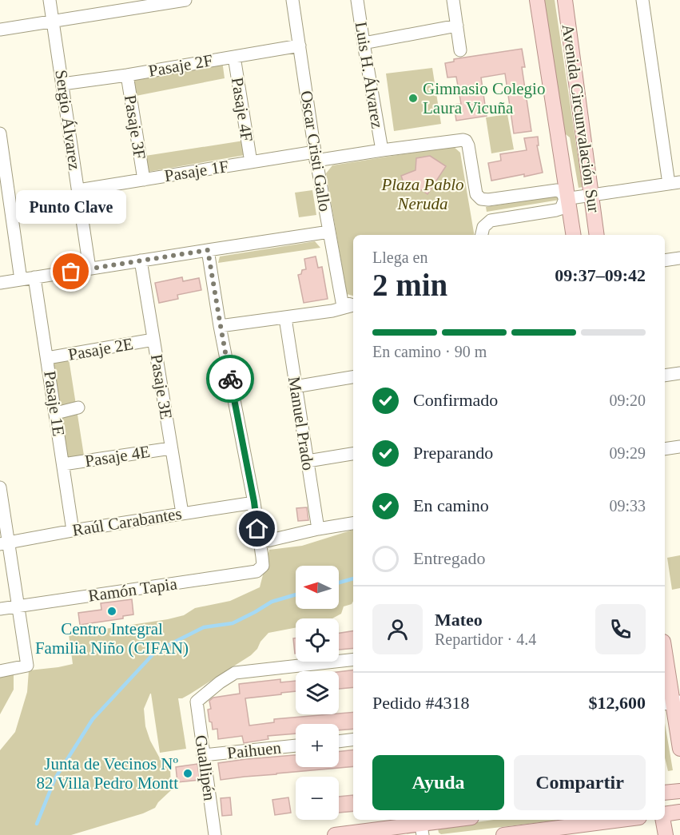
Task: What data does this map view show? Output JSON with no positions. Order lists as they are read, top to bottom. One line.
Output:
{"streets":{"main road":["Avenida Circunvalación Sur"],"street":["Pasaje 2F","Luis H. Álvarez","Pasaje 4F","Sergio Álvarez","Pasaje 3F","Oscar Cristi Gallo","Pasaje 1F","Pasaje 2E","Pasaje 3E","Pasaje 1E","Manuel Prado","Pasaje 4E","Raúl Carabantes","Ramón Tapia","Paihuen","Guallipén"]},"crossings":[["Pasaje 2F","Pasaje 4F"],["Pasaje 2F","Sergio Álvarez"],["Pasaje 2F","Pasaje 3F"],["Pasaje 2F","Oscar Cristi Gallo"],["Luis H. Álvarez","Pasaje 1F"],["Pasaje 4F","Pasaje 1F"],["Avenida Circunvalación Sur","Pasaje 1F"],["Sergio Álvarez","Pasaje 1F"],["Pasaje 3F","Pasaje 1F"],["Oscar Cristi Gallo","Pasaje 1F"],["Pasaje 2E","Pasaje 3E"],["Pasaje 2E","Pasaje 1E"],["Pasaje 3E","Pasaje 4E"],["Pasaje 3E","Raúl Carabantes"],["Pasaje 1E","Pasaje 4E"],["Pasaje 1E","Raúl Carabantes"],["Paihuen","Guallipén"]],"parks":["Plaza Pablo Neruda"],"places":["Gimnasio Colegio Laura Vicuña","Punto Clave","Centro Integral Familia Niño (CIFAN)","Junta de Vecinos Nº 82 Villa Pedro Montt"],"north":"left","page":{"bubble":"Punto Clave","heading":["2 min","Llega en","09:37–09:42"],"panel":["Mateo","Repartidor · 4.4","Pedido #4318","$12,600"],"bar":"En camino · 90 m","list":[["Confirmado","09:20"],["Preparando","09:29"],["En camino","09:33"],"Entregado"],"map_buttons":["+","−"],"buttons":["Ayuda","Compartir"]}}
